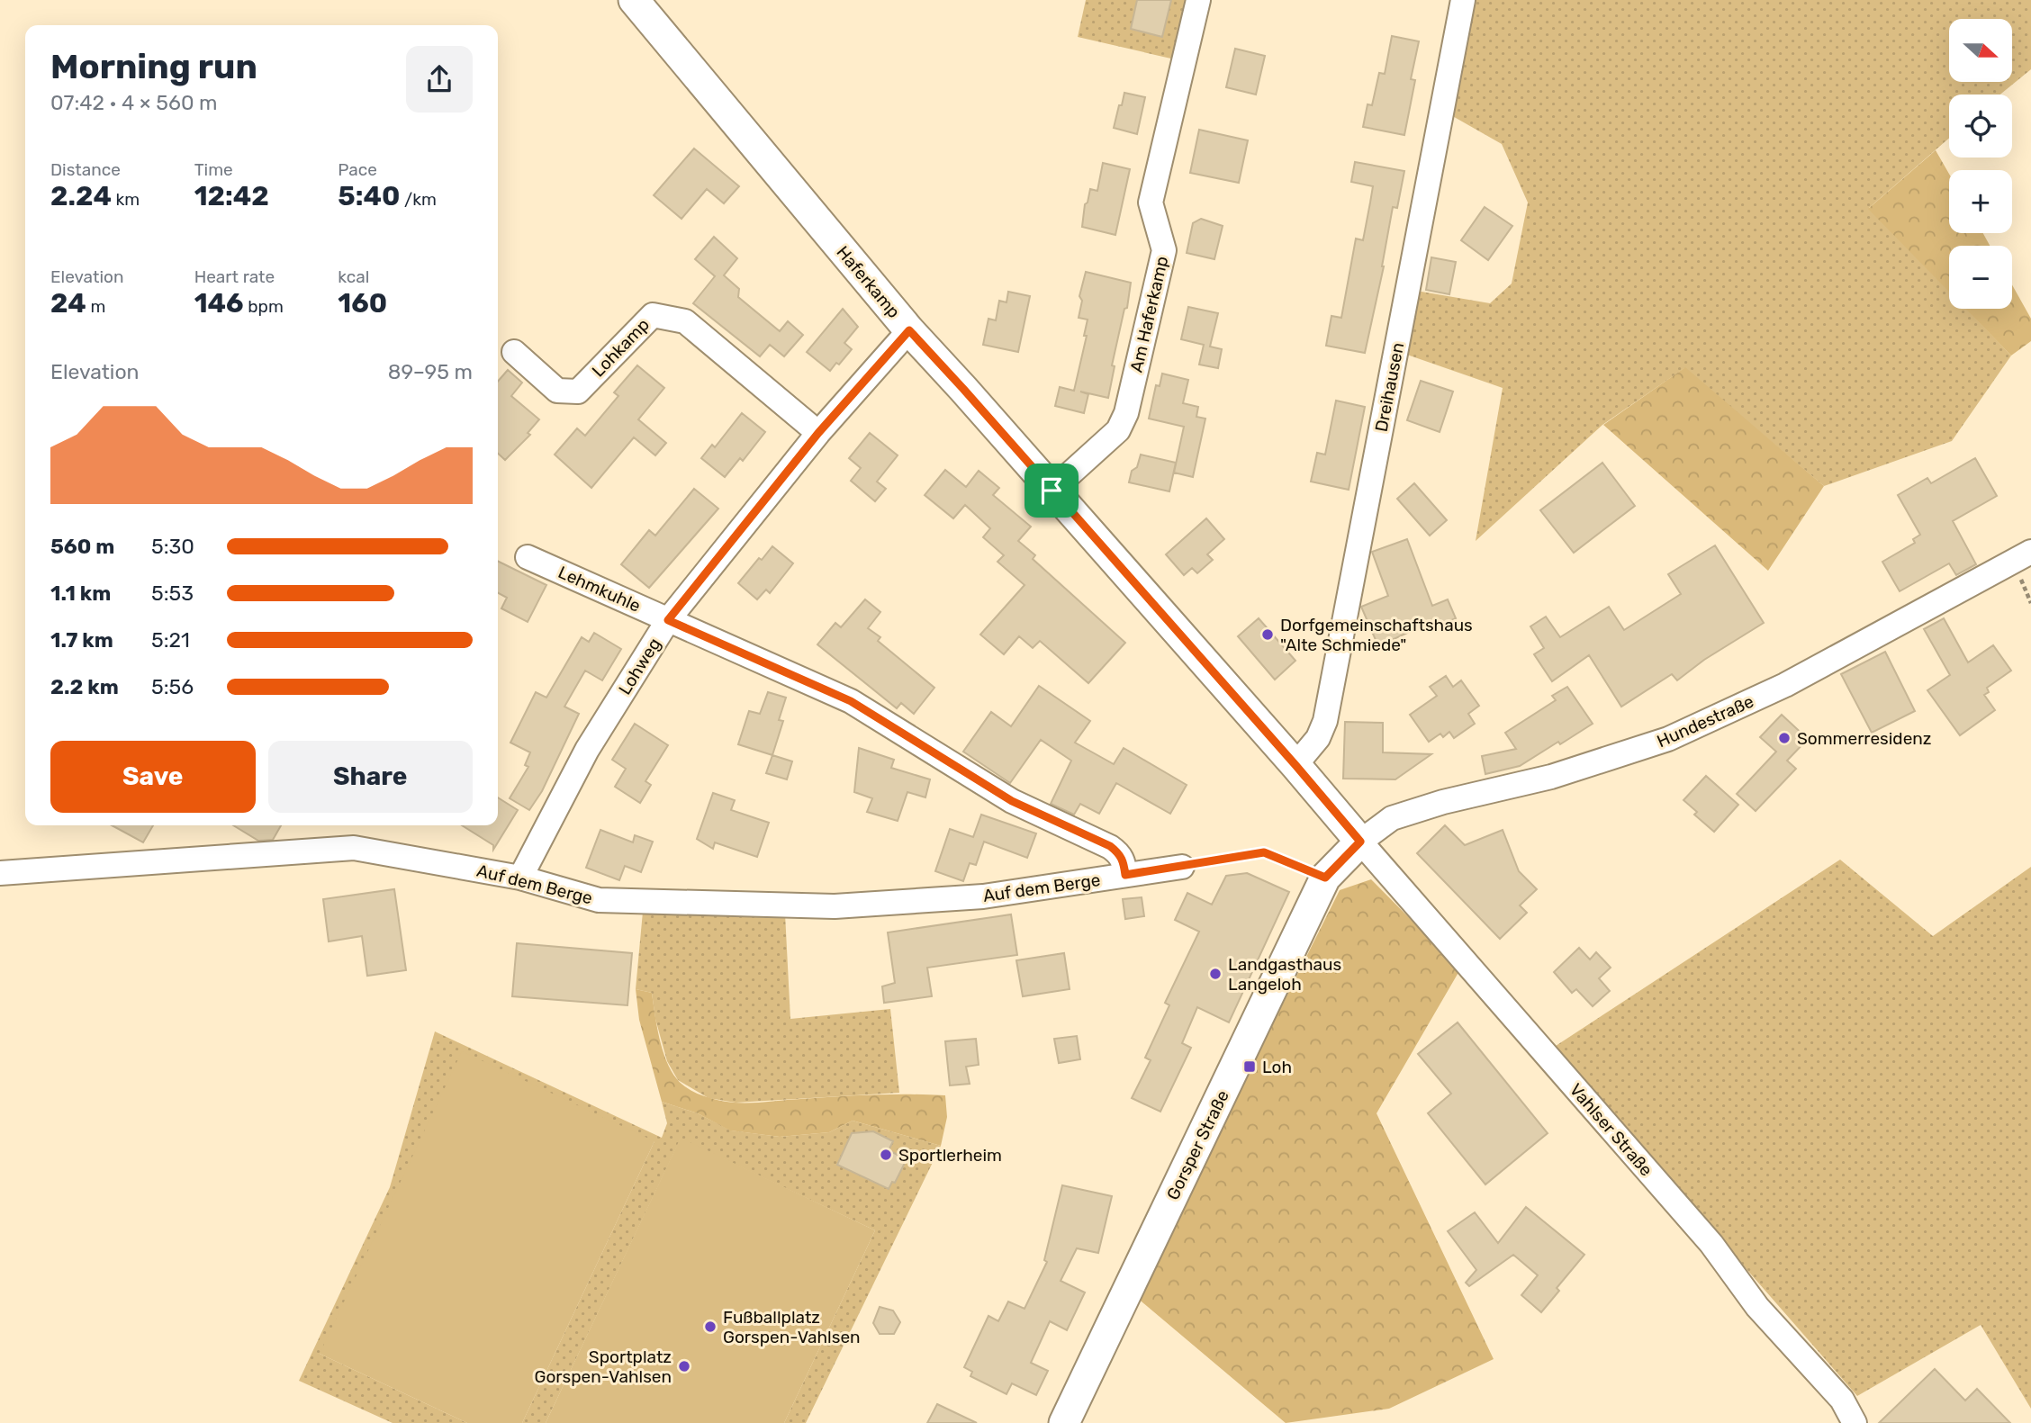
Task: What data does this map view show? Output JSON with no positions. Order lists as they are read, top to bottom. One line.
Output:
{"streets":{"street":["Haferkamp","Am Haferkamp","Lohkamp","Dreihausen","Lehmkuhle","Lohweg","Hundestraße","Auf dem Berge","Vahlser Straße","Gorsper Straße"]},"crossings":[["Haferkamp","Am Haferkamp"],["Haferkamp","Dreihausen"],["Haferkamp","Lohweg"],["Haferkamp","Hundestraße"],["Haferkamp","Vahlser Straße"],["Haferkamp","Gorsper Straße"],["Lohkamp","Lohweg"],["Lehmkuhle","Lohweg"],["Lehmkuhle","Auf dem Berge"],["Lohweg","Auf dem Berge"],["Hundestraße","Vahlser Straße"],["Hundestraße","Gorsper Straße"],["Vahlser Straße","Gorsper Straße"]],"places":{"other":["Dorfgemeinschaftshaus \"Alte Schmiede\"","Sommerresidenz","Landgasthaus Langeloh","Sportlerheim","Fußballplatz Gorspen-Vahlsen","Sportplatz Gorspen-Vahlsen"],"transit":["Loh"]},"north":"right","page":{"map_buttons":["+","−"],"heading":["Morning run","07:42 · 4 × 560 m"],"stats":[["Distance","2.24 km"],["Time","12:42"],["Pace","5:40 /km"],["Elevation","24 m"],["Heart rate","146 bpm"],["kcal","160"]],"chart":["Elevation","89–95 m"],"list":[{"name":"560 m","note":"5:30"},{"name":"1.1 km","note":"5:53"},{"name":"1.7 km","note":"5:21"},{"name":"2.2 km","note":"5:56"}],"buttons":["Save","Share"]}}
